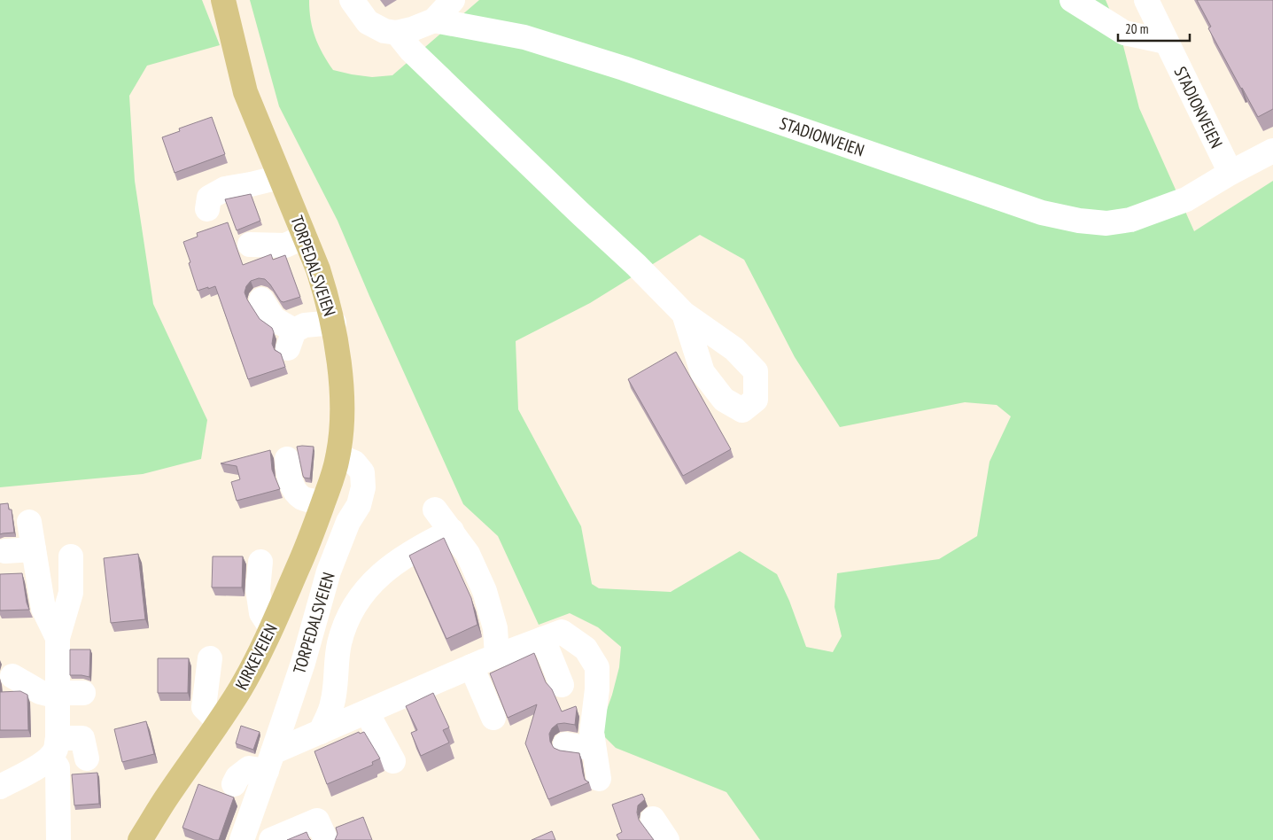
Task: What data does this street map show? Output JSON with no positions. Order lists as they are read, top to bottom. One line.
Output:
{"streets":{"main road":["TORPEDALSVEIEN","KIRKEVEIEN"],"street":["STADIONVEIEN"]},"crossings":[["TORPEDALSVEIEN","KIRKEVEIEN"]],"scale_bar":"20 m"}
